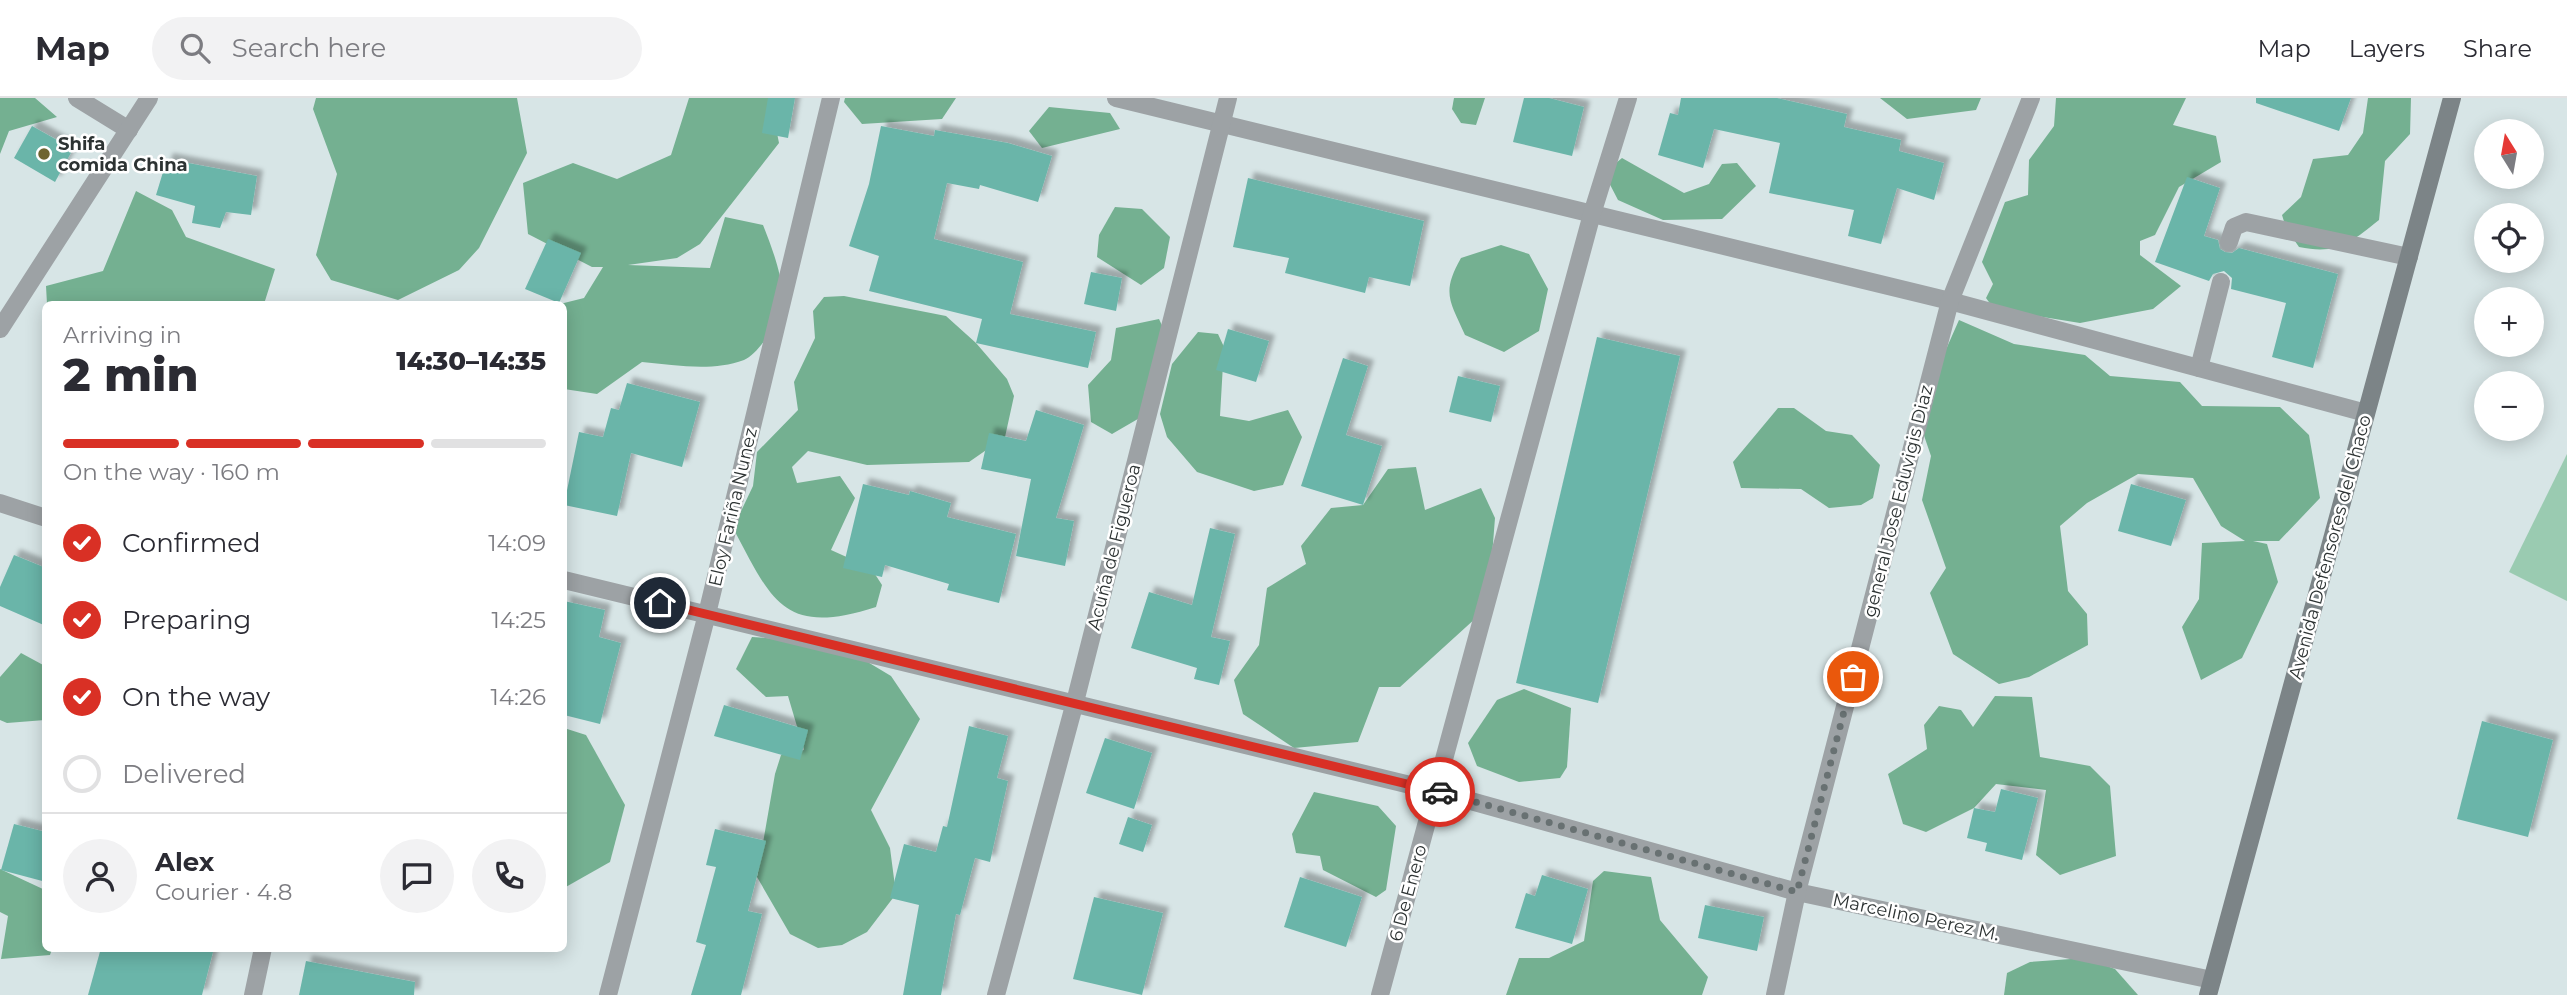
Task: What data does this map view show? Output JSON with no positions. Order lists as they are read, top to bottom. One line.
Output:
{"streets":{"main road":["Avenida Defensores del Chaco"],"street":["general Jose Eduvigis Diaz","Eloy Fariña Nunez","Acuña de Figueroa","6 De Enero","Marcelino Perez M."]},"crossings":[["general Jose Eduvigis Diaz","Marcelino Perez M."],["Eloy Fariña Nunez","Marcelino Perez M."],["Acuña de Figueroa","Marcelino Perez M."],["Avenida Defensores del Chaco","Marcelino Perez M."],["6 De Enero","Marcelino Perez M."]],"places":["Shifa comida China"],"north":"top","page":{"header":"Map","search":"Search here","nav":["Map","Layers","Share"],"map_buttons":["+","−"],"heading":["2 min","Arriving in","14:30–14:35"],"panel":["Alex","Courier · 4.8"],"bar":"On the way · 160 m","list":[["Confirmed","14:09"],["Preparing","14:25"],["On the way","14:26"],"Delivered"]}}
